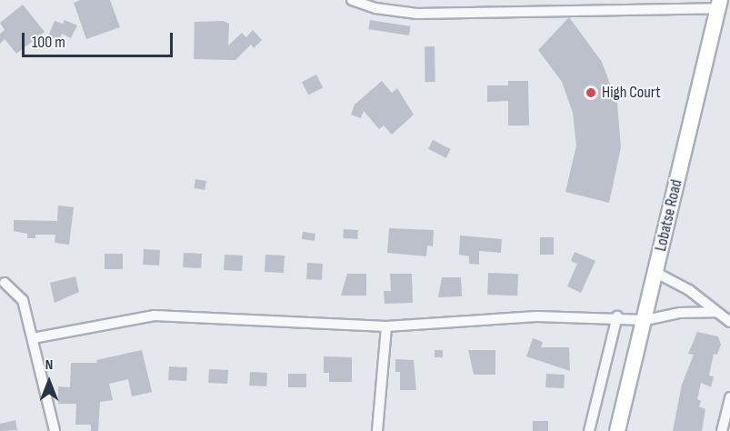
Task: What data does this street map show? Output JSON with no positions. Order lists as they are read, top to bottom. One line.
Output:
{"streets":{"highway":["Lobatse Road"]},"places":["High Court"],"scale_bar":"100 m","north":"top"}
